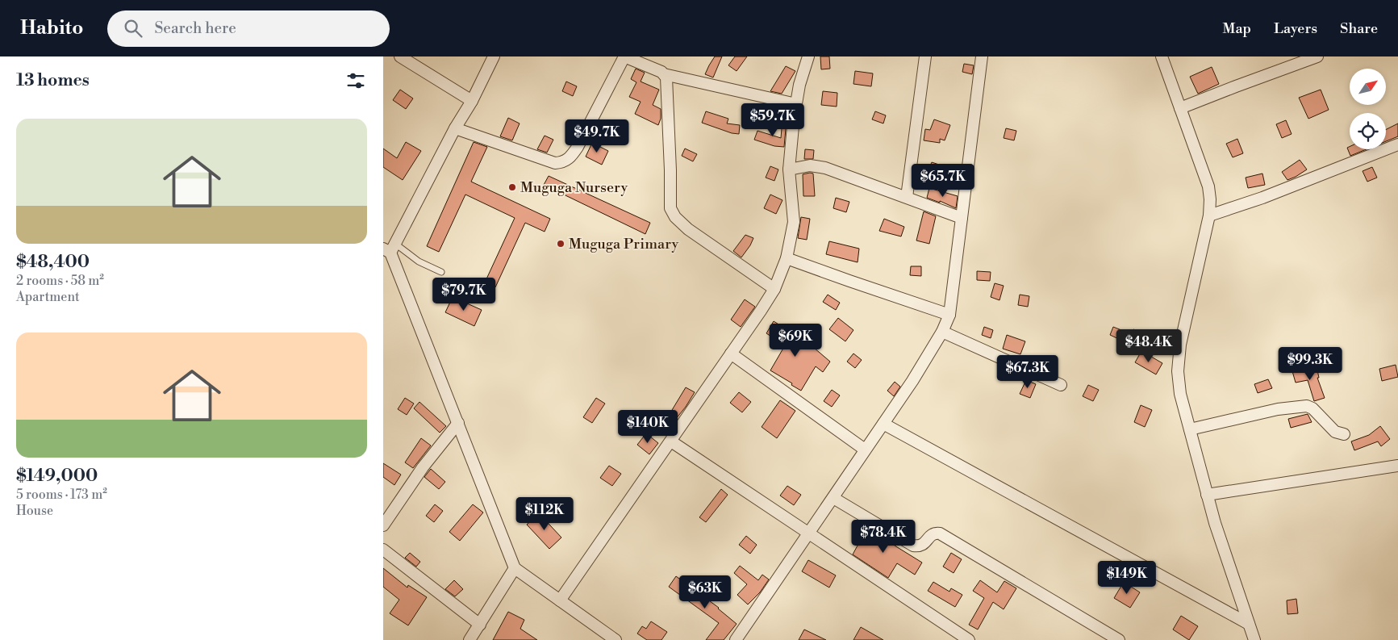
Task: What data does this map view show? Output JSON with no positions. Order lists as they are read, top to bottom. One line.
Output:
{"places":["Muguga Nursery","Muguga Primary"],"north":"top right","page":{"header":"Habito","search":"Search here","nav":["Map","Layers","Share"],"heading":"13 homes","price":["$59.7K","$49.7K","$65.7K","$79.7K","$69K","$48.4K","$99.3K","$67.3K","$140K","$112K","$78.4K","$149K","$63K"],"list":[{"name":"$48,400","note":"2 rooms · 58 m² · Apartment"},{"name":"$149,000","note":"5 rooms · 173 m² · House"}]}}
